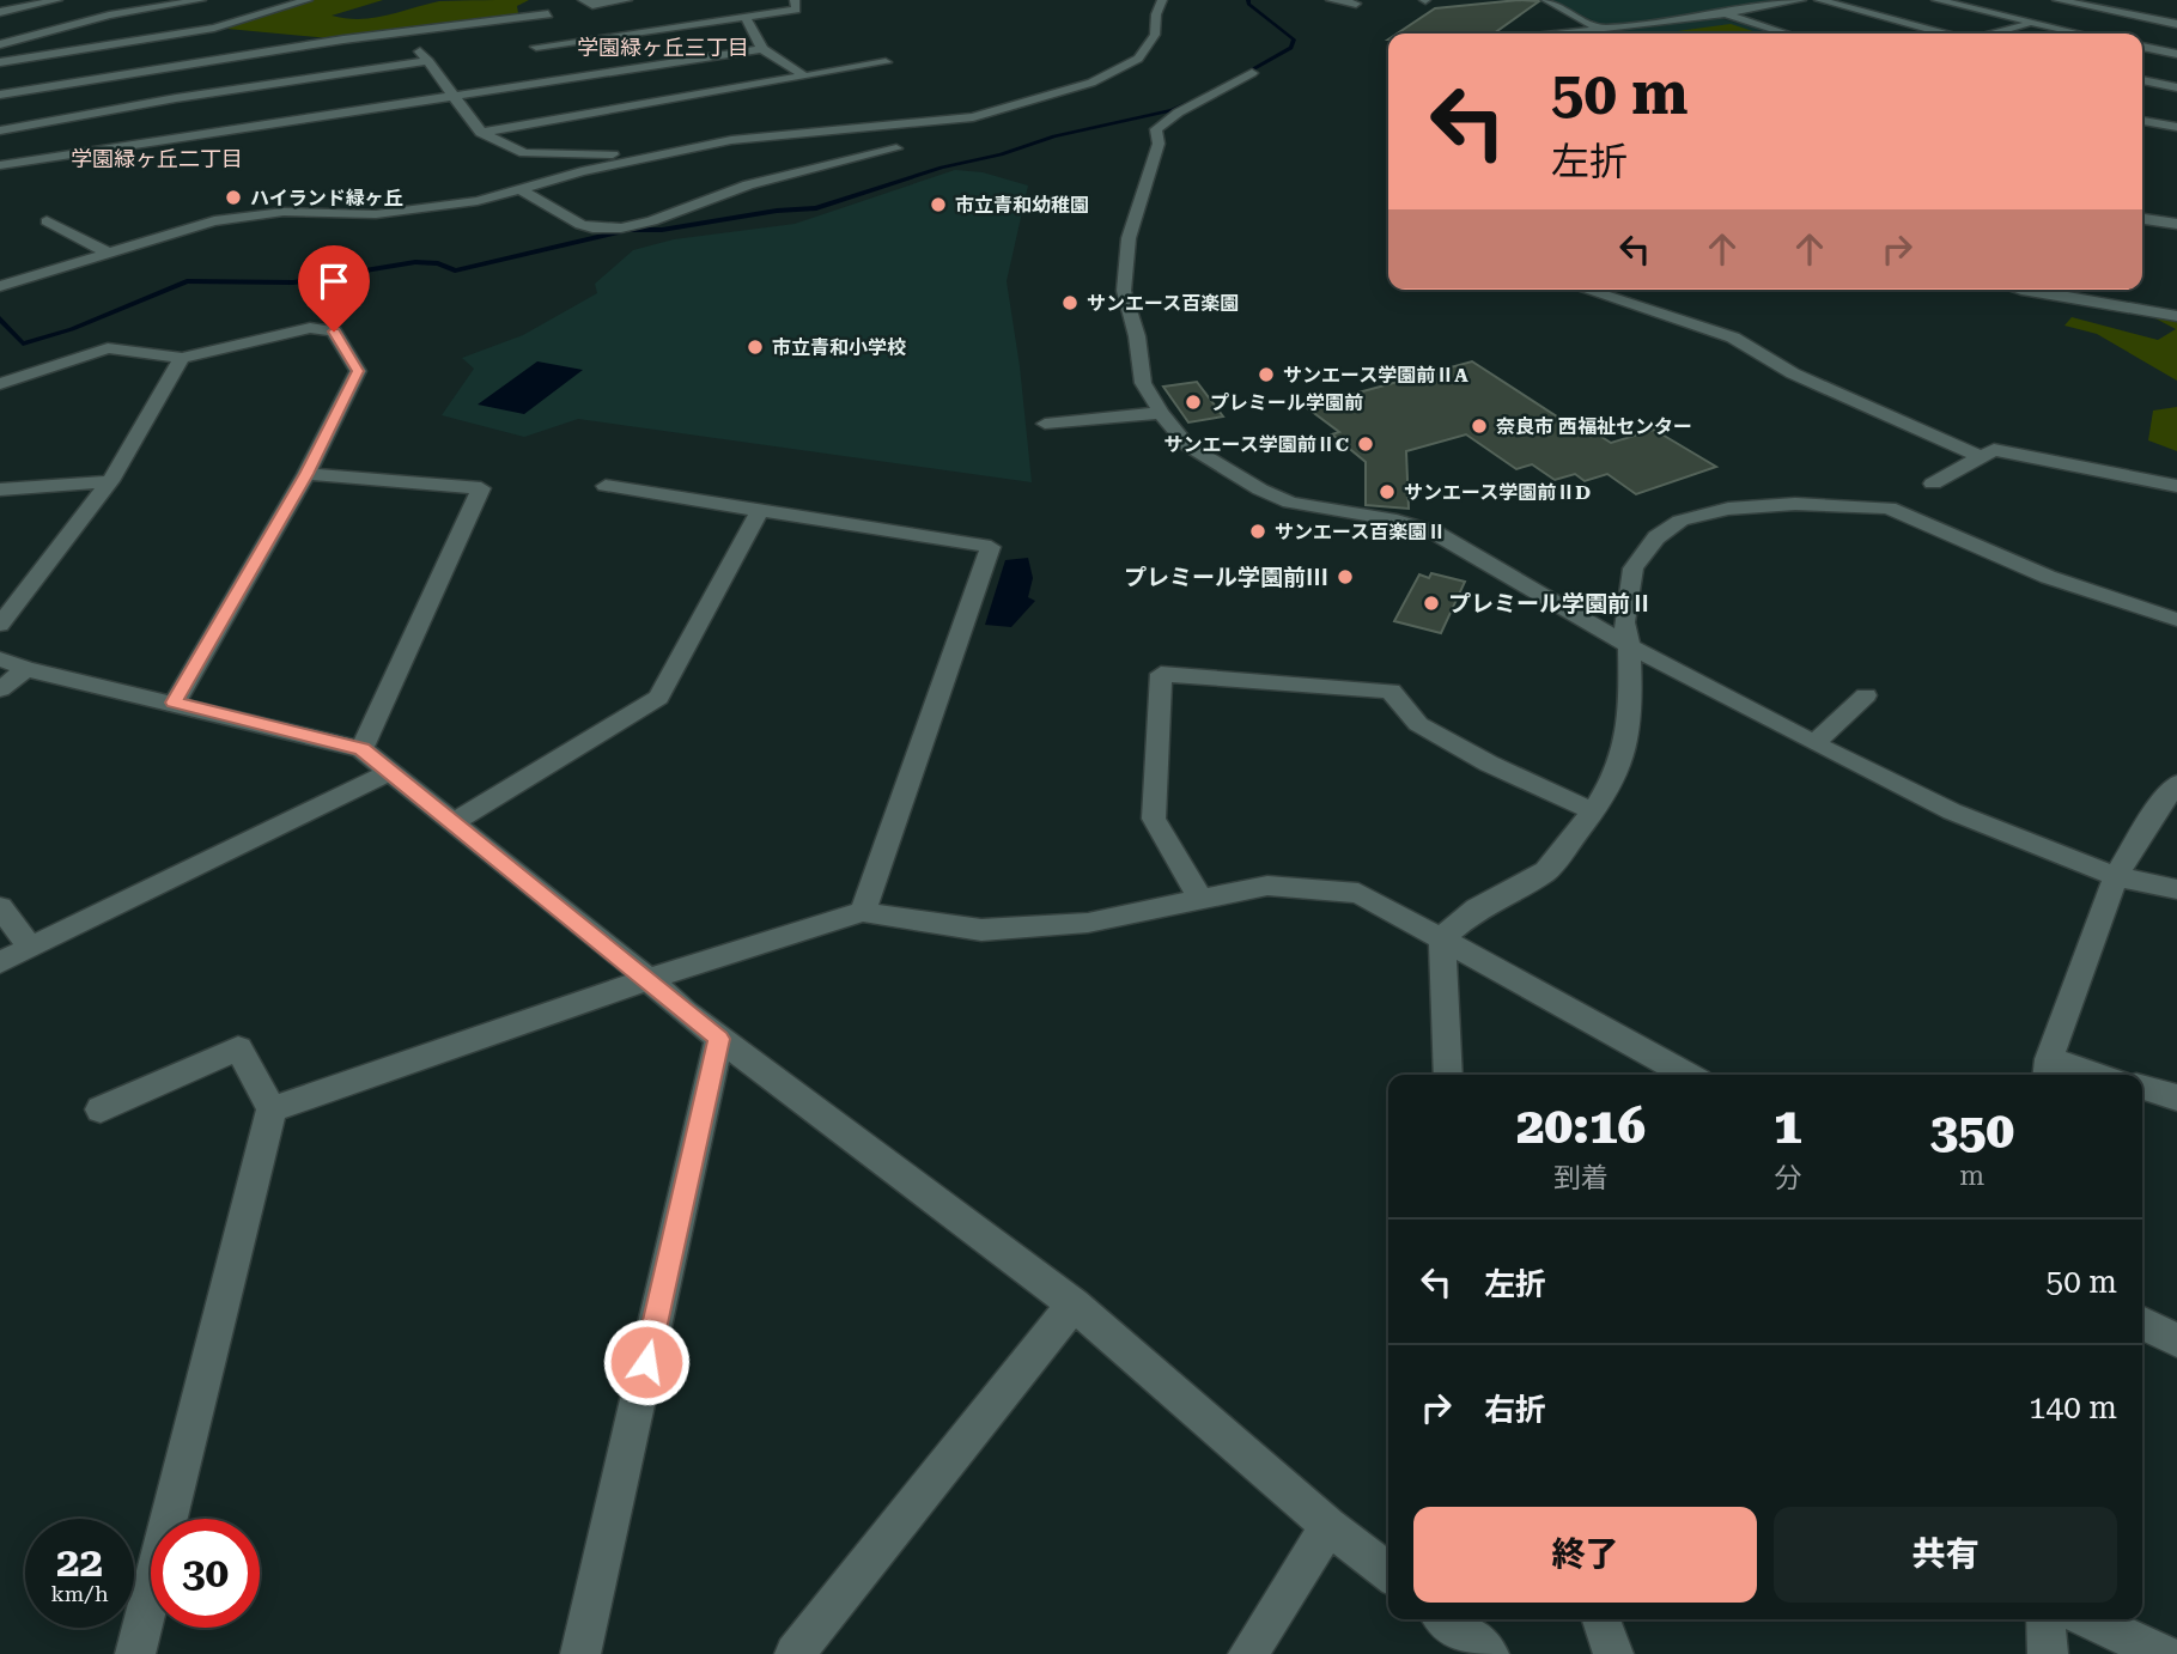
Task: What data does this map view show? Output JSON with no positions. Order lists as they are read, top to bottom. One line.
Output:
{"districts":["学園緑ヶ丘三丁目","学園緑ヶ丘二丁目"],"places":["ハイランド緑ヶ丘","市立青和幼稚園","サンエース百楽園","市立青和小学校","サンエース学園前ⅡA","プレミール学園前","奈良市 西福祉センター","サンエース学園前ⅡC","サンエース学園前ⅡD","サンエース百楽園Ⅱ","プレミール学園前Ⅲ","プレミール学園前Ⅱ"],"page":{"turn":["50 m","左折"],"eta":["20:16","到着","1","分","350","m"],"list":[{"name":"左折","value":"50 m"},{"name":"右折","value":"140 m"}],"buttons":["終了","共有"],"speed":"22 km/h","limit":"30"}}
